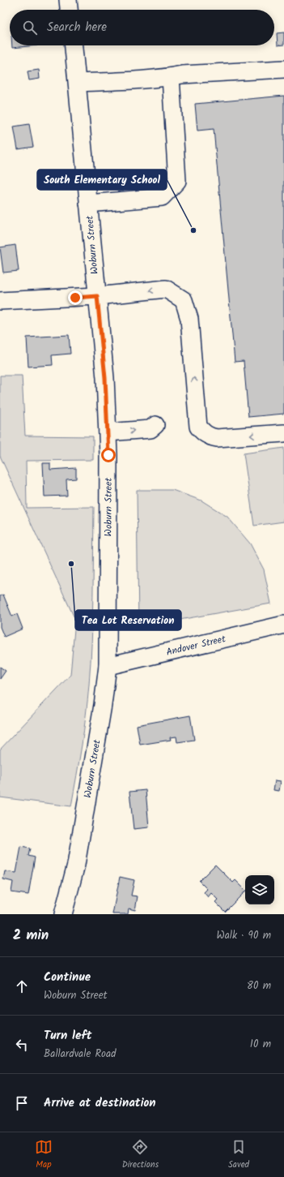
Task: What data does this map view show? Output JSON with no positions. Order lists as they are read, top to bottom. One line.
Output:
{"streets":{"street":["Woburn Street","Andover Street"]},"crossings":[["Woburn Street","Andover Street"]],"places":["South Elementary School","Tea Lot Reservation"],"page":{"search":"Search here","heading":["2 min","Walk · 90 m"],"list":[["Continue","Woburn Street","80 m"],["Turn left","Ballardvale Road","10 m"],"Arrive at destination"],"nav":["Map","Directions","Saved"]}}
